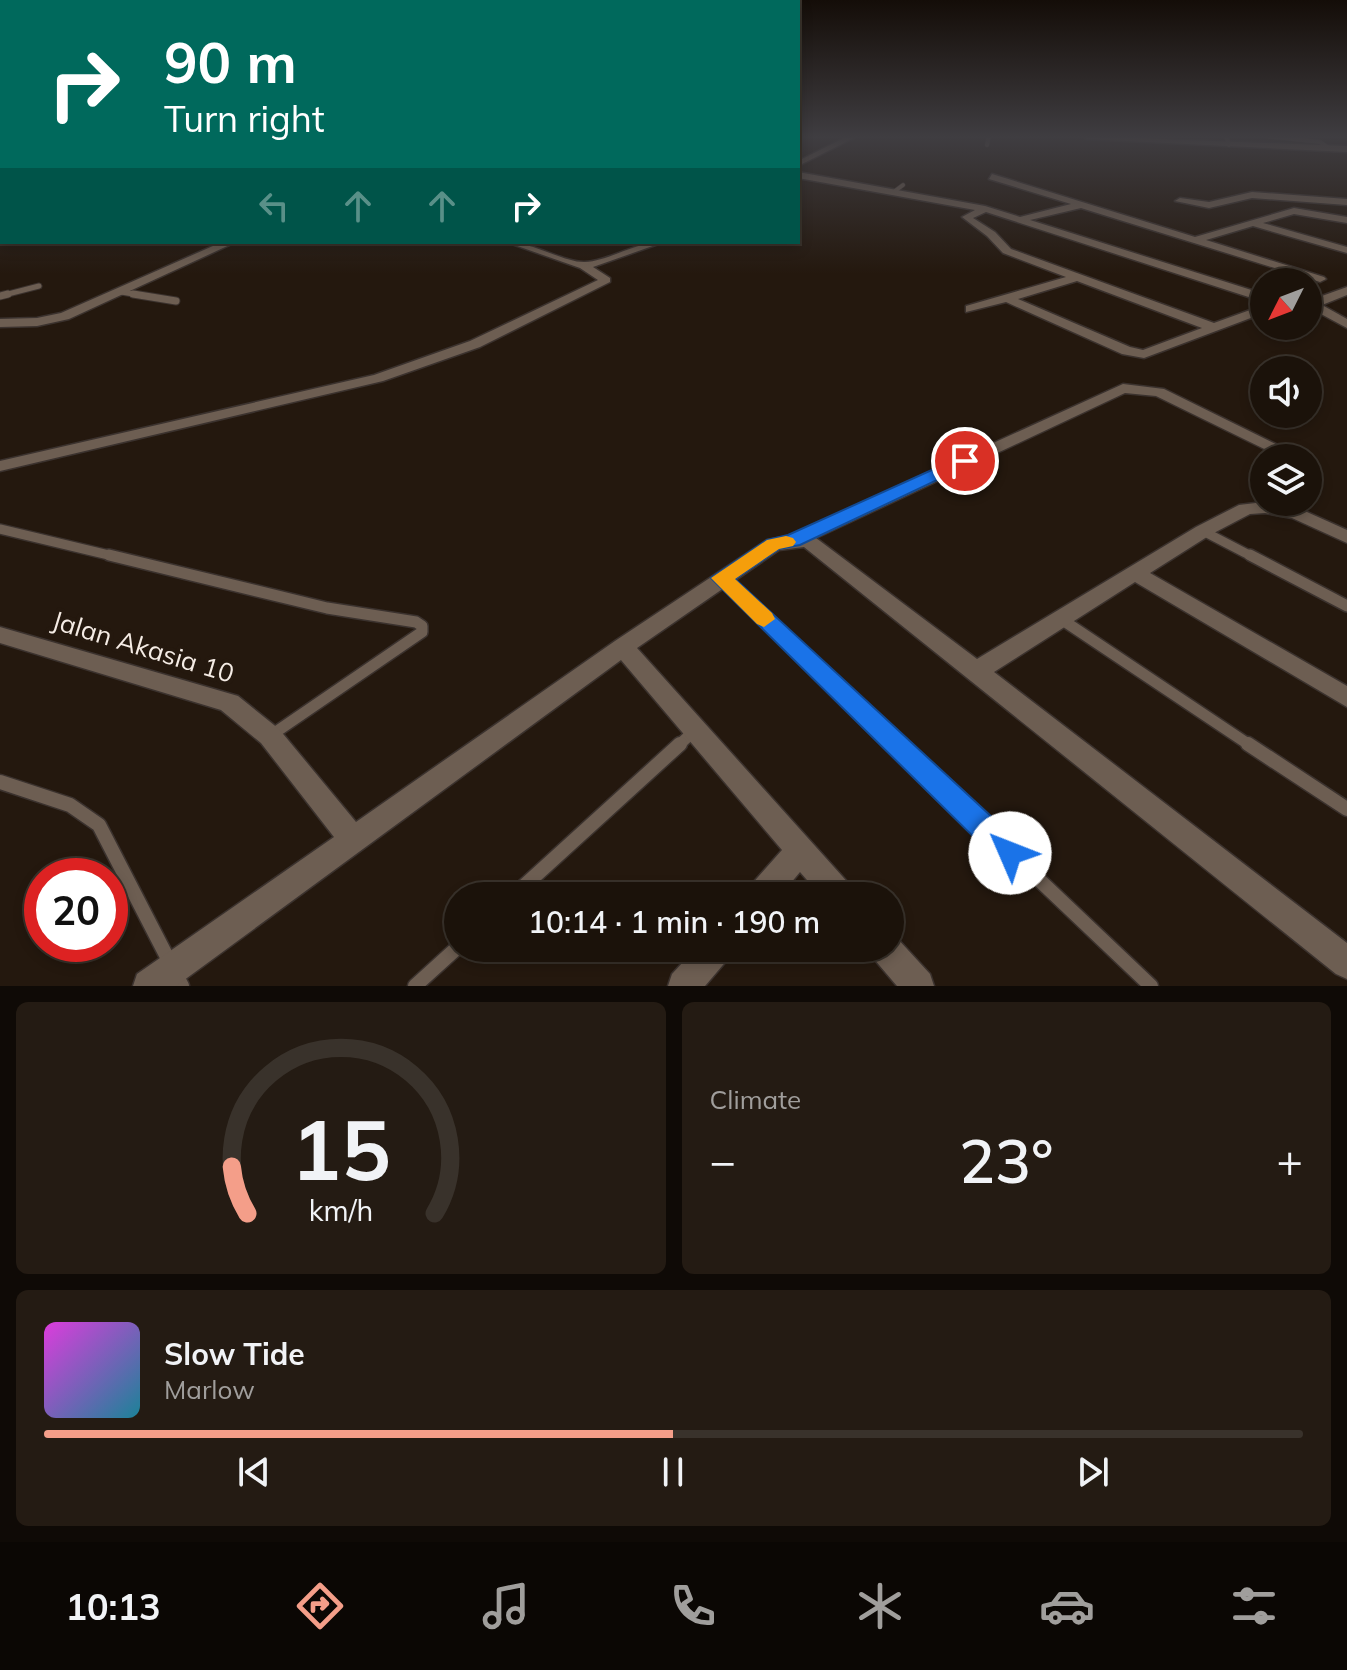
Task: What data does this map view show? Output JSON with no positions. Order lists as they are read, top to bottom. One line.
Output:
{"streets":{"street":["Jalan Akasia 10"]},"north":"bottom left","page":{"turn":["90 m","Turn right"],"limit":"20","trip":"10:14 · 1 min · 190 m","tile":"Climate","heat":["−","23°","+"],"song":["Slow Tide","Marlow"],"tabs":"10:13","gauge":["15","km/h"]}}
